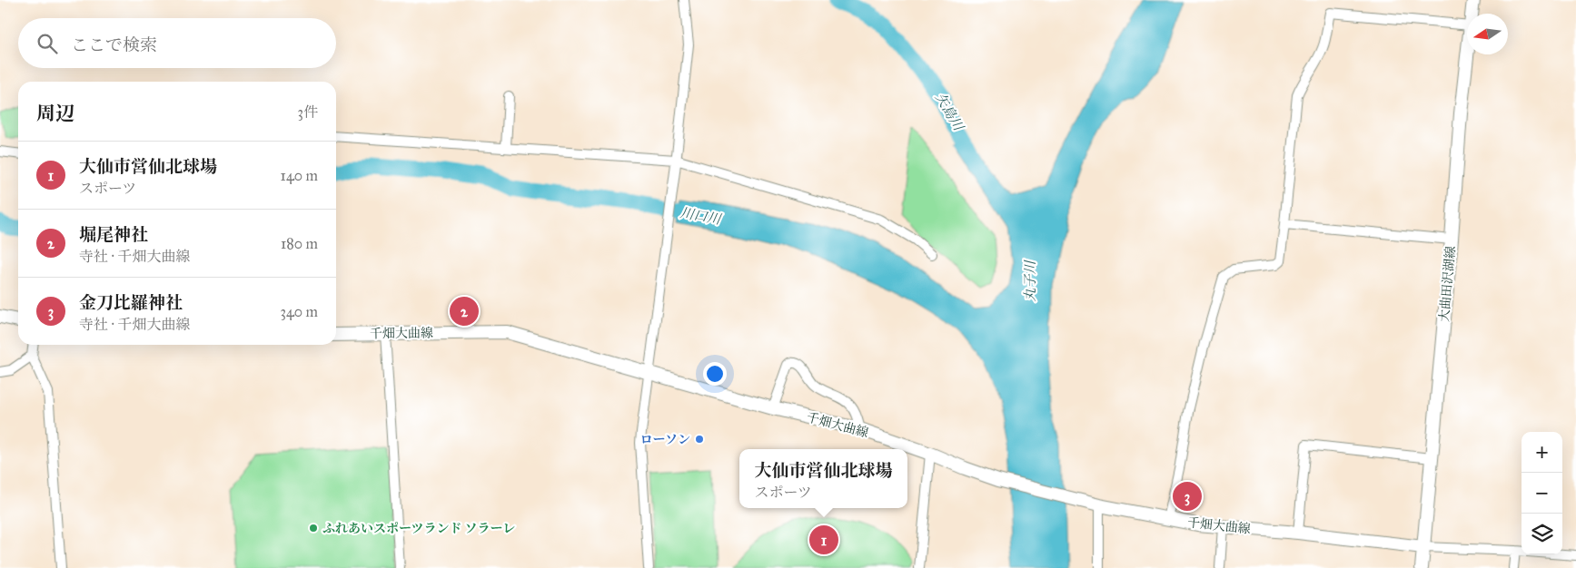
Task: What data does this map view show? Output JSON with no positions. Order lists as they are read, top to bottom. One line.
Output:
{"streets":{"main road":["大曲田沢湖線","千畑大曲線"]},"crossings":[["大曲田沢湖線","千畑大曲線"]],"water":["矢島川","川口川","丸子川"],"places":["ローソン","ふれあいスポーツランド ソラーレ"],"north":"left","page":{"search":"ここで検索","heading":["周辺","3件"],"list":[{"mark":"1","name":"大仙市営仙北球場","note":"スポーツ","value":"140 m"},{"mark":"2","name":"堀尾神社","note":"寺社 · 千畑大曲線","value":"180 m"},{"mark":"3","name":"金刀比羅神社","note":"寺社 · 千畑大曲線","value":"340 m"}],"pins":["2","3","1"],"map_buttons":["+","−"],"popup":["大仙市営仙北球場","スポーツ"]}}
